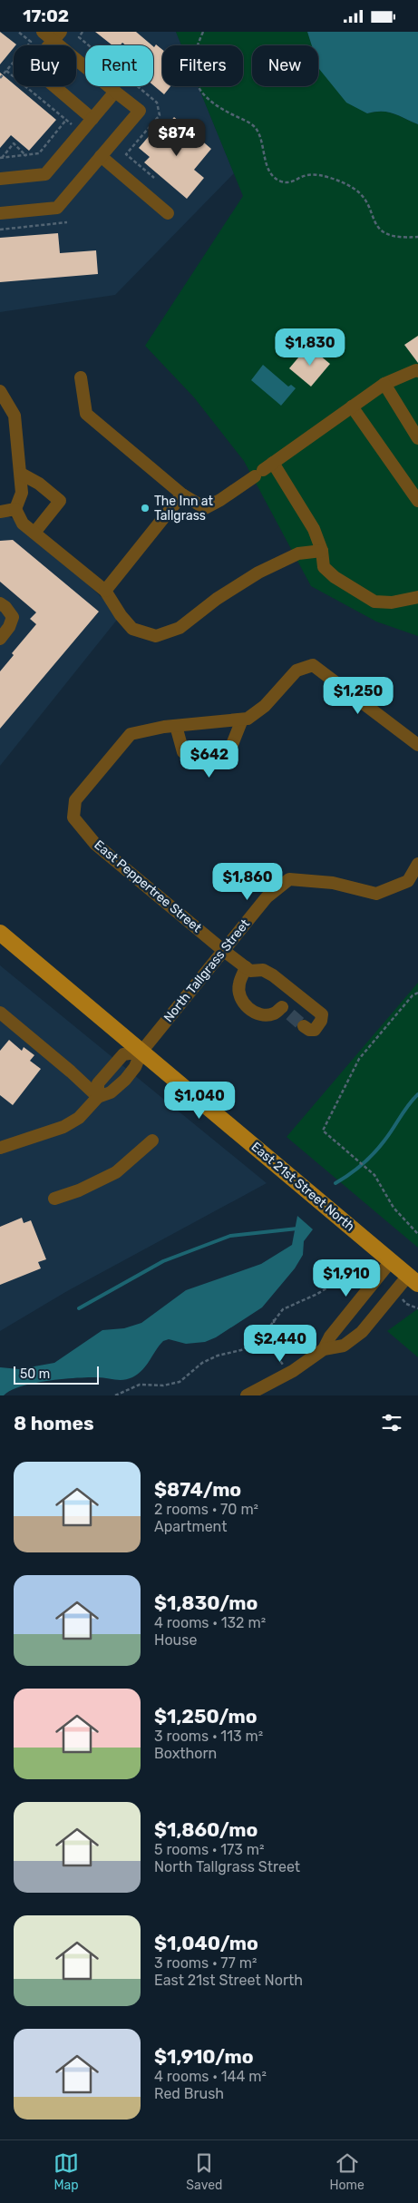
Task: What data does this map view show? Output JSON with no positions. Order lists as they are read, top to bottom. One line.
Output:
{"streets":{"main road":["East 21st Street North"],"street":["East Peppertree Street","North Tallgrass Street"]},"crossings":[["East Peppertree Street","North Tallgrass Street"],["North Tallgrass Street","East 21st Street North"]],"places":["The Inn at Tallgrass"],"scale_bar":"50 m","page":{"status":"17:02","chip":["Buy","Rent","Filters","New"],"price":["$874","$1,830","$1,250","$642","$1,860","$1,040","$1,910","$2,440"],"scale":"50 m","heading":"8 homes","list":[{"name":"$874/mo","note":"2 rooms · 70 m² · Apartment"},{"name":"$1,830/mo","note":"4 rooms · 132 m² · House"},{"name":"$1,250/mo","note":"3 rooms · 113 m² · Boxthorn"},{"name":"$1,860/mo","note":"5 rooms · 173 m² · North Tallgrass Street"},{"name":"$1,040/mo","note":"3 rooms · 77 m² · East 21st Street North"},{"name":"$1,910/mo","note":"4 rooms · 144 m² · Red Brush"}],"tabs":["Map","Saved","Home"]}}
